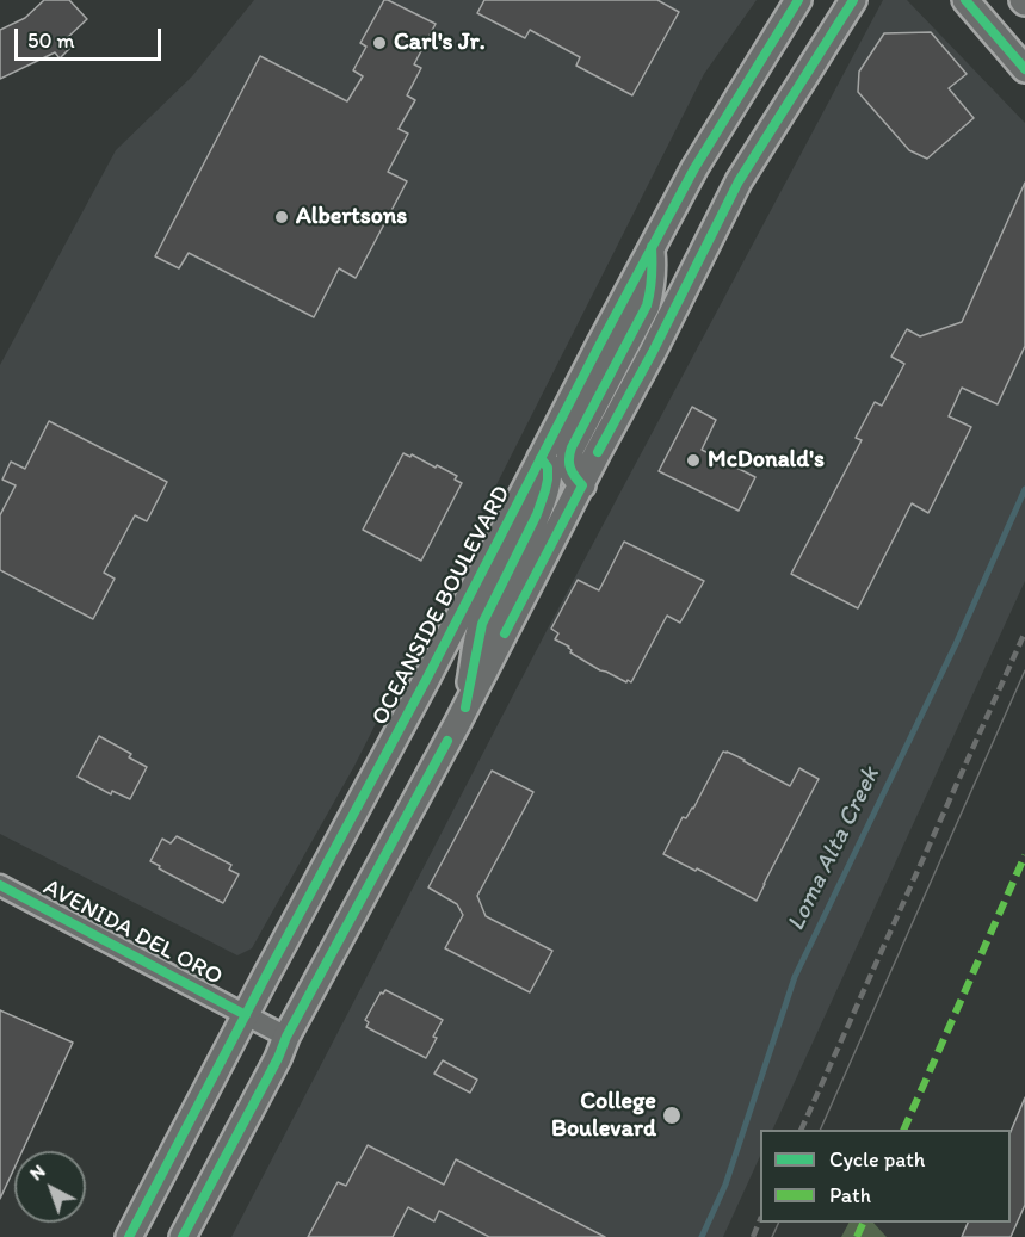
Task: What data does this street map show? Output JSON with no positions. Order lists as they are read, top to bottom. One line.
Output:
{"streets":{"main road":["OCEANSIDE BOULEVARD"],"street":["AVENIDA DEL ORO"]},"crossings":[["OCEANSIDE BOULEVARD","AVENIDA DEL ORO"]],"water":["Loma Alta Creek"],"places":["Carl's Jr.","Albertsons","McDonald's","College Boulevard"],"legend":["Cycle path","Path"],"scale_bar":"50 m","north":"top left"}
